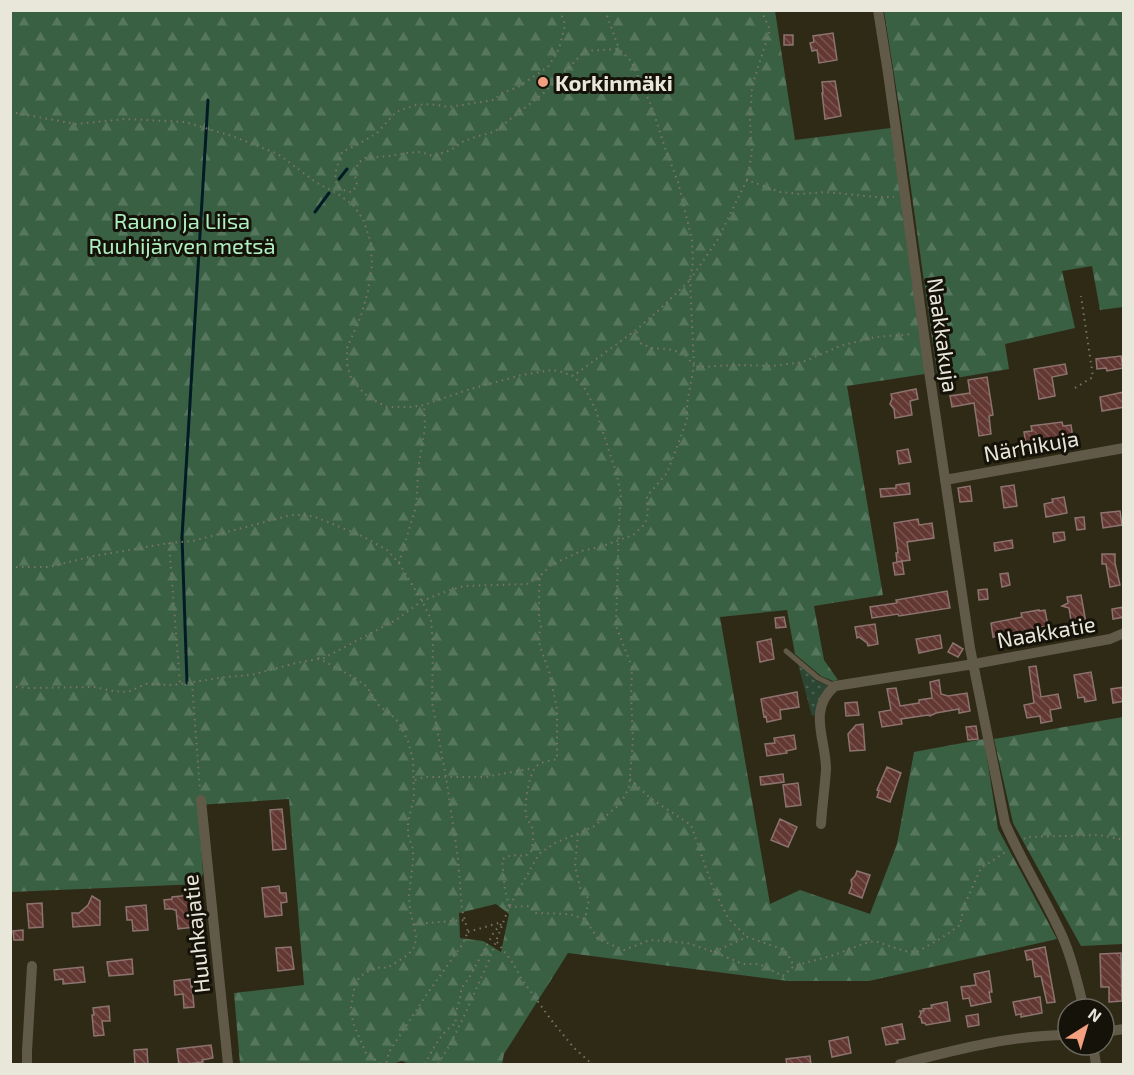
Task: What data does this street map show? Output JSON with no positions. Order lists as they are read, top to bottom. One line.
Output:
{"streets":{"street":["Naakkakuja","Närhikuja","Naakkatie","Huuhkajatie"]},"crossings":[["Naakkakuja","Närhikuja"],["Naakkakuja","Naakkatie"]],"parks":["Rauno ja Liisa Ruuhijärven metsä"],"places":["Korkinmäki"],"north":"top right"}
